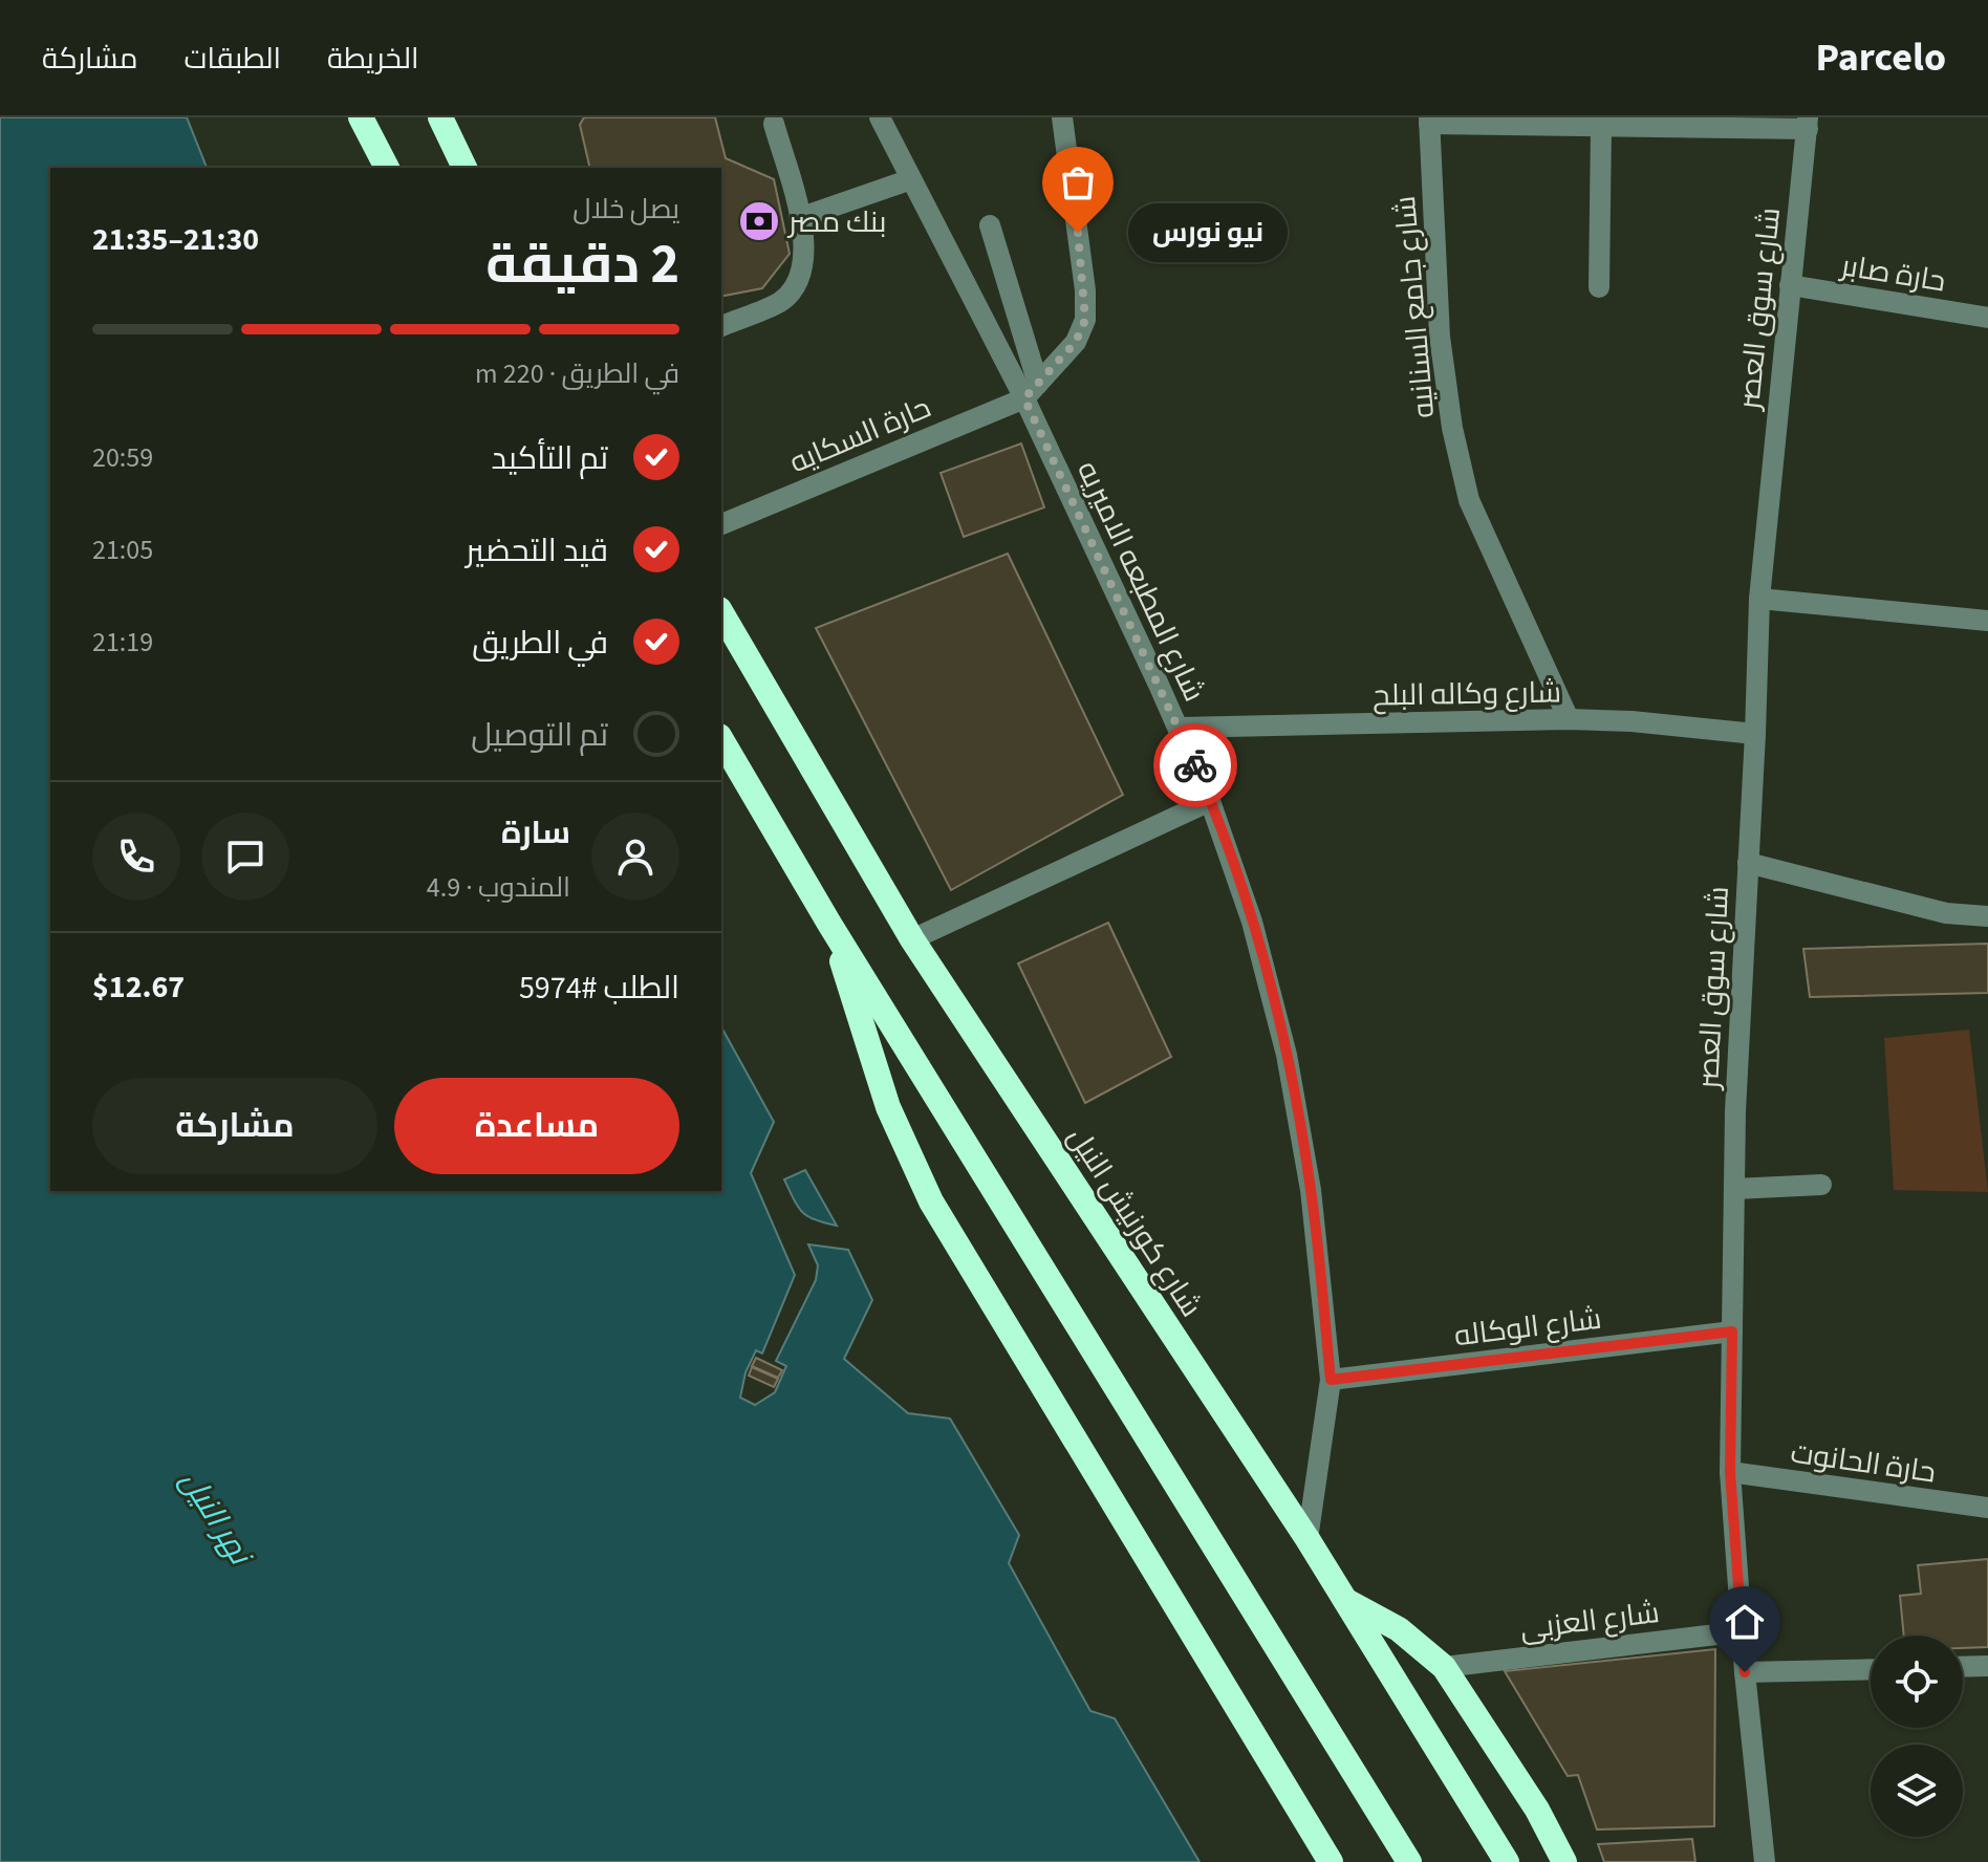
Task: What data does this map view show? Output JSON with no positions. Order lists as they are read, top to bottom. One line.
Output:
{"streets":{"highway":["شارع كورنيش النيل"],"street":["حارة صابر","شارع جامع السنانيه","شارع سوق العصر","حارة السكايه","شارع المطبعه الاميريه","شارع وكاله البلح","شارع الوكاله","حارة الحانوت","شارع العزبى"]},"crossings":[["حارة صابر","شارع سوق العصر"],["شارع جامع السنانيه","شارع وكاله البلح"],["شارع سوق العصر","شارع وكاله البلح"],["شارع سوق العصر","شارع الوكاله"],["شارع سوق العصر","حارة الحانوت"],["شارع سوق العصر","شارع العزبى"],["حارة السكايه","شارع المطبعه الاميريه"],["شارع المطبعه الاميريه","شارع وكاله البلح"],["شارع المطبعه الاميريه","شارع كورنيش النيل"],["شارع المطبعه الاميريه","شارع الوكاله"]],"water":["نهر النيل"],"places":{"bank":["بنك مصر"],"other":["نيو نورس"]},"page":{"header":"Parcelo","nav":["الخريطة","الطبقات","مشاركة"],"heading":["2 دقيقة","يصل خلال","21:30–21:35"],"panel":["سارة","المندوب · 4.9","الطلب #5974","$12.67"],"bubble":"نيو نورس","bar":"في الطريق · 220 m","list":[["تم التأكيد","20:59"],["قيد التحضير","21:05"],["في الطريق","21:19"],"تم التوصيل"],"buttons":["مساعدة","مشاركة"]}}
